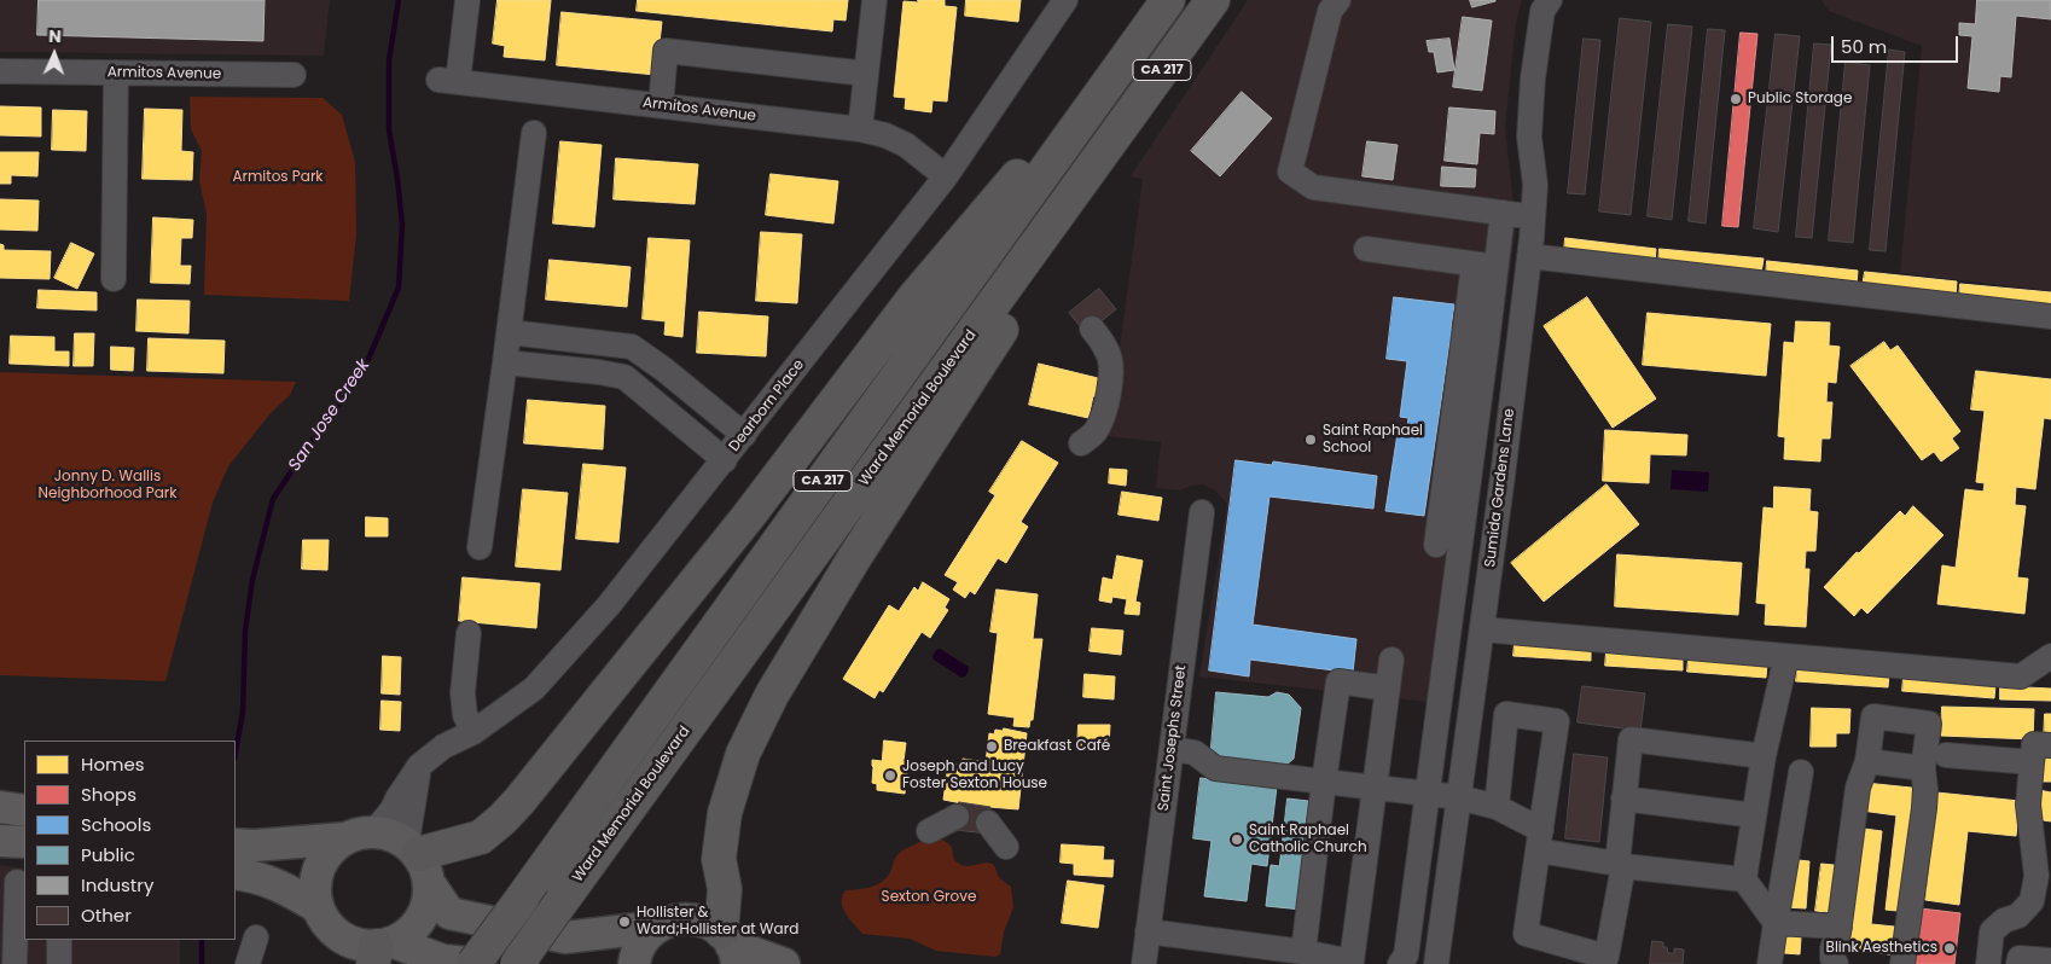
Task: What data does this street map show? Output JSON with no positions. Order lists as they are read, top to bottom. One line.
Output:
{"streets":{"highway":["CA 217","Ward Memorial Boulevard"],"street":["Armitos Avenue","Dearborn Place","Sumida Gardens Lane","Saint Josephs Street"]},"crossings":[["Armitos Avenue","Dearborn Place"]],"water":["San Jose Creek"],"parks":["Armitos Park","Jonny D. Wallis Neighborhood Park","Sexton Grove"],"places":["Public Storage","Saint Raphael School","Breakfast Café","Joseph and Lucy Foster Sexton House","Saint Raphael Catholic Church","Hollister & Ward;Hollister at Ward","Blink Aesthetics"],"legend":["Homes","Shops","Schools","Public","Industry","Other"],"scale_bar":"50 m","north":"top"}
